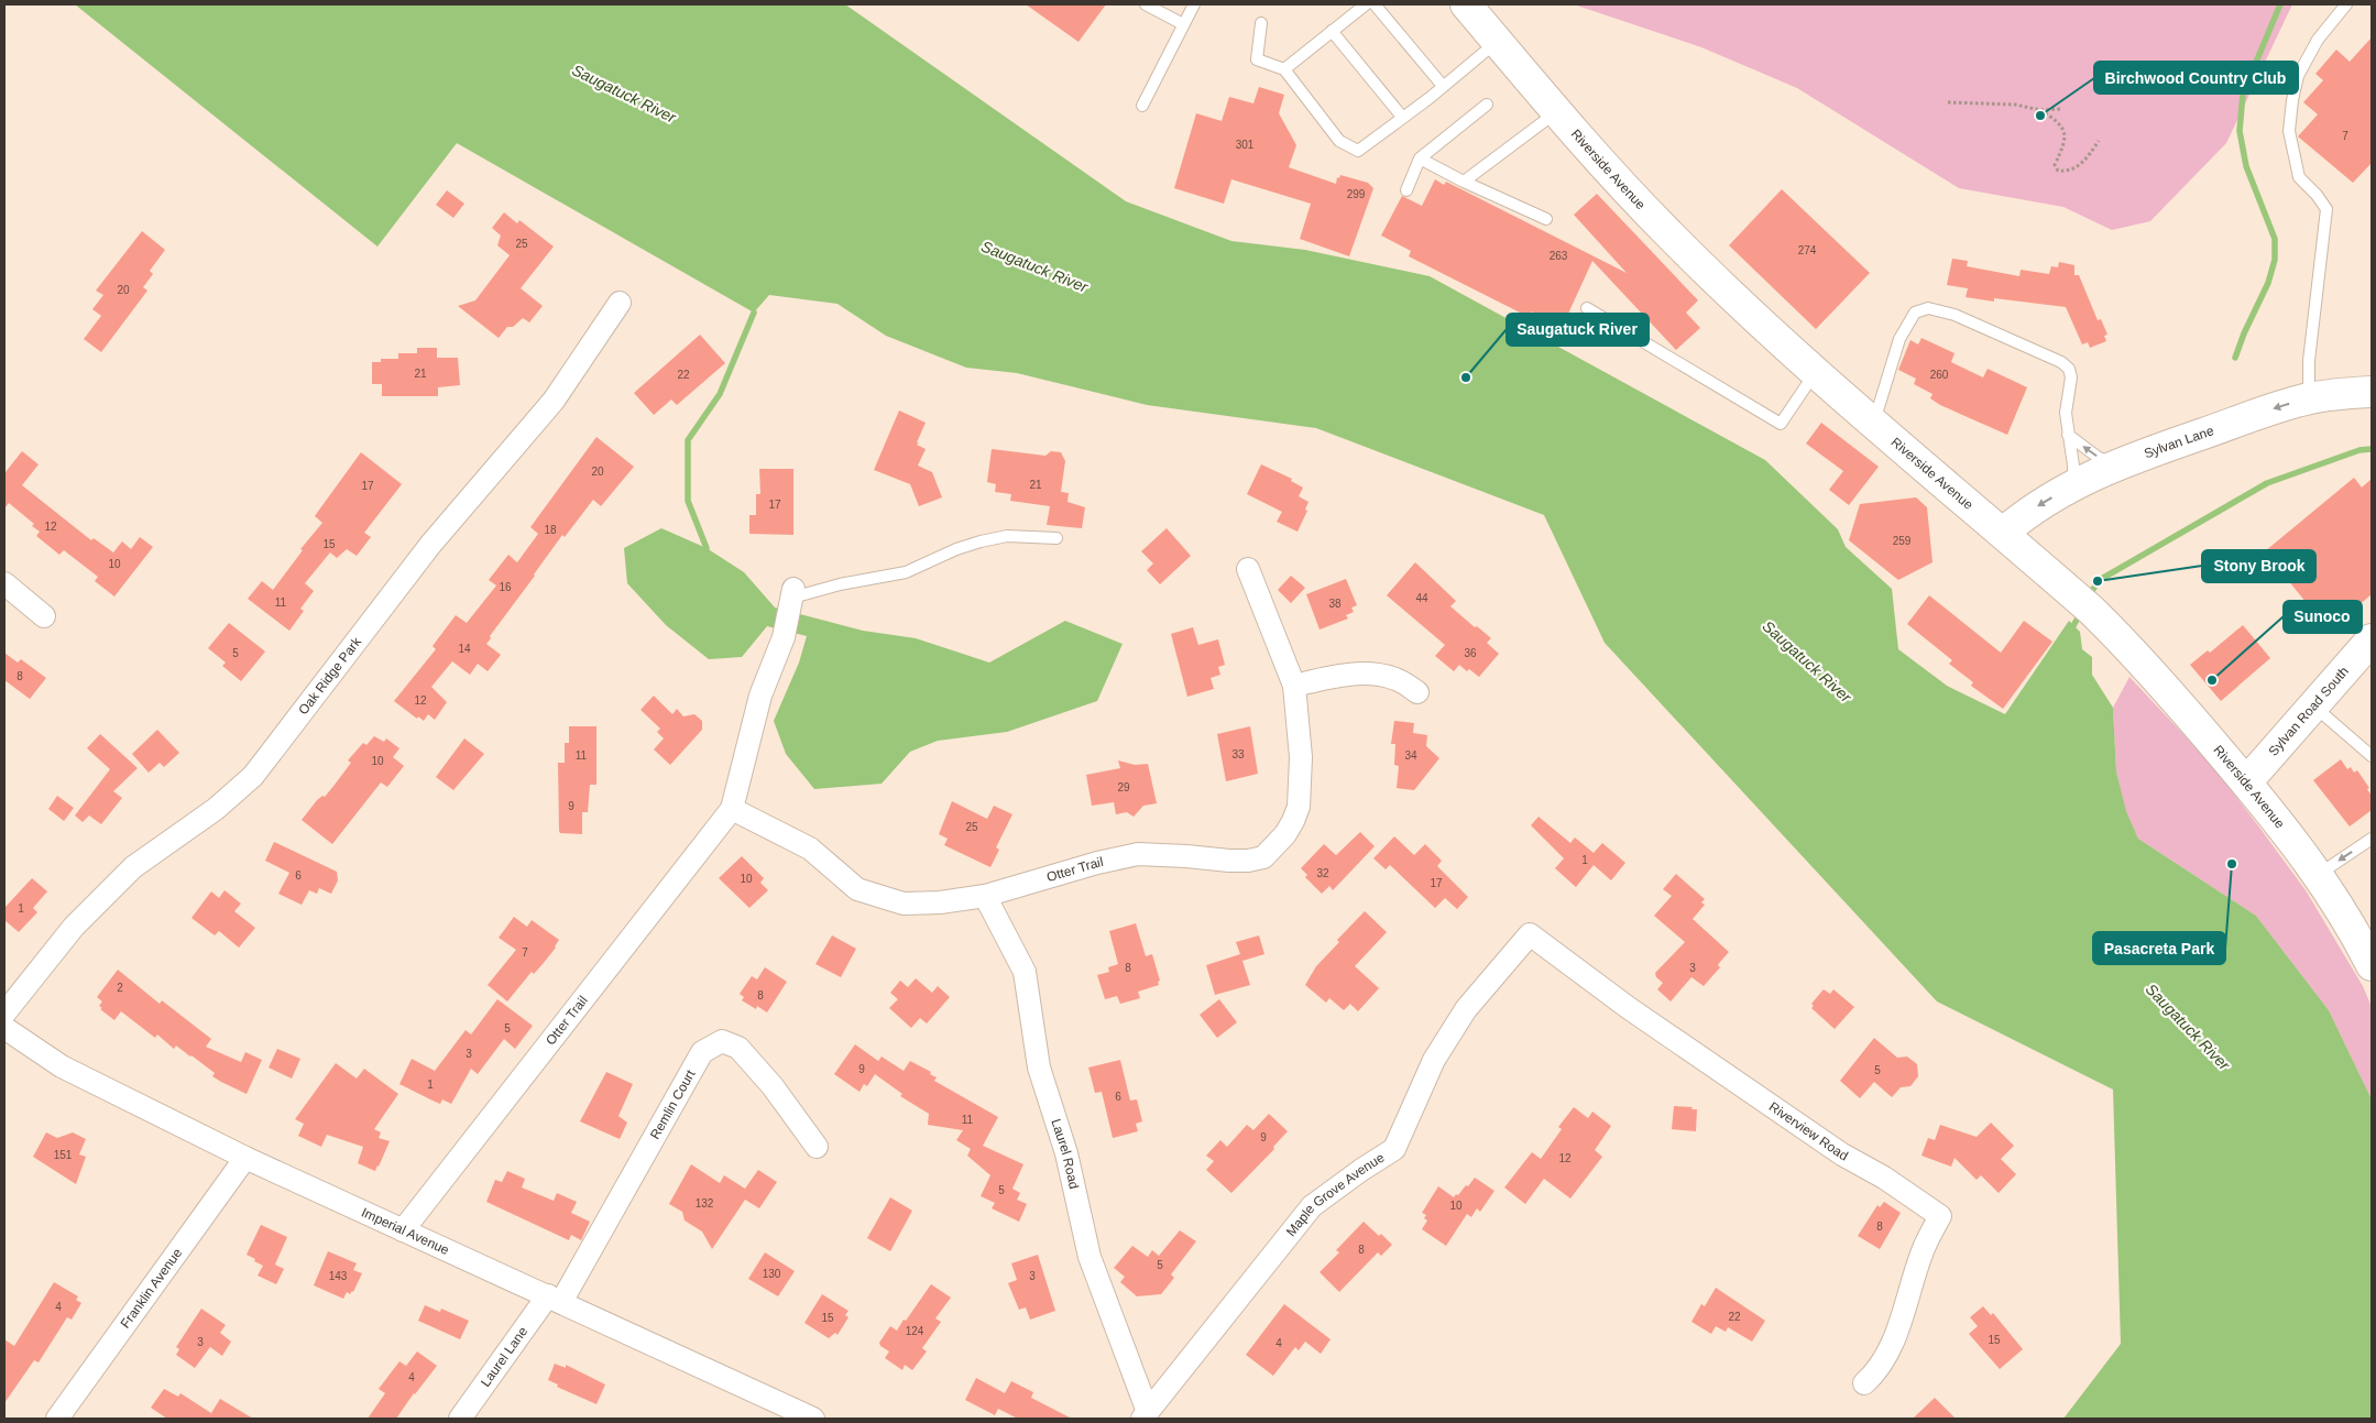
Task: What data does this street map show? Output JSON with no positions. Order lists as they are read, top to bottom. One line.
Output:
{"streets":{"main road":["Riverside Avenue","Sylvan Lane","Sylvan Road South"],"street":["Oak Ridge Park","Otter Trail","Remlin Court","Riverview Road","Laurel Road","Maple Grove Avenue","Imperial Avenue","Franklin Avenue","Laurel Lane"]},"crossings":[["Riverside Avenue","Sylvan Lane"],["Riverside Avenue","Sylvan Road South"],["Otter Trail","Laurel Road"],["Otter Trail","Imperial Avenue"],["Remlin Court","Imperial Avenue"],["Remlin Court","Laurel Lane"],["Riverview Road","Maple Grove Avenue"],["Laurel Road","Maple Grove Avenue"],["Imperial Avenue","Franklin Avenue"],["Imperial Avenue","Laurel Lane"]],"one_way":["Sylvan Lane"],"water":["Saugatuck River"],"places":["Birchwood Country Club","Saugatuck River","Stony Brook","Sunoco","Pasacreta Park"],"house_numbers":["7","301","299","25","274","263","20","21","22","260","20","21","17","17","12","18","259","15","10","16","44","11","38","14","5","36","8","12","33","11","34","10","29","9","25","1","32","6","10","17","1","7","8","3","2","8","5","3","9","5","1","6","11","9","151","12","5","132","10","8","8","5","130","143","3","4","22","15","124","15","3","4","4"]}
